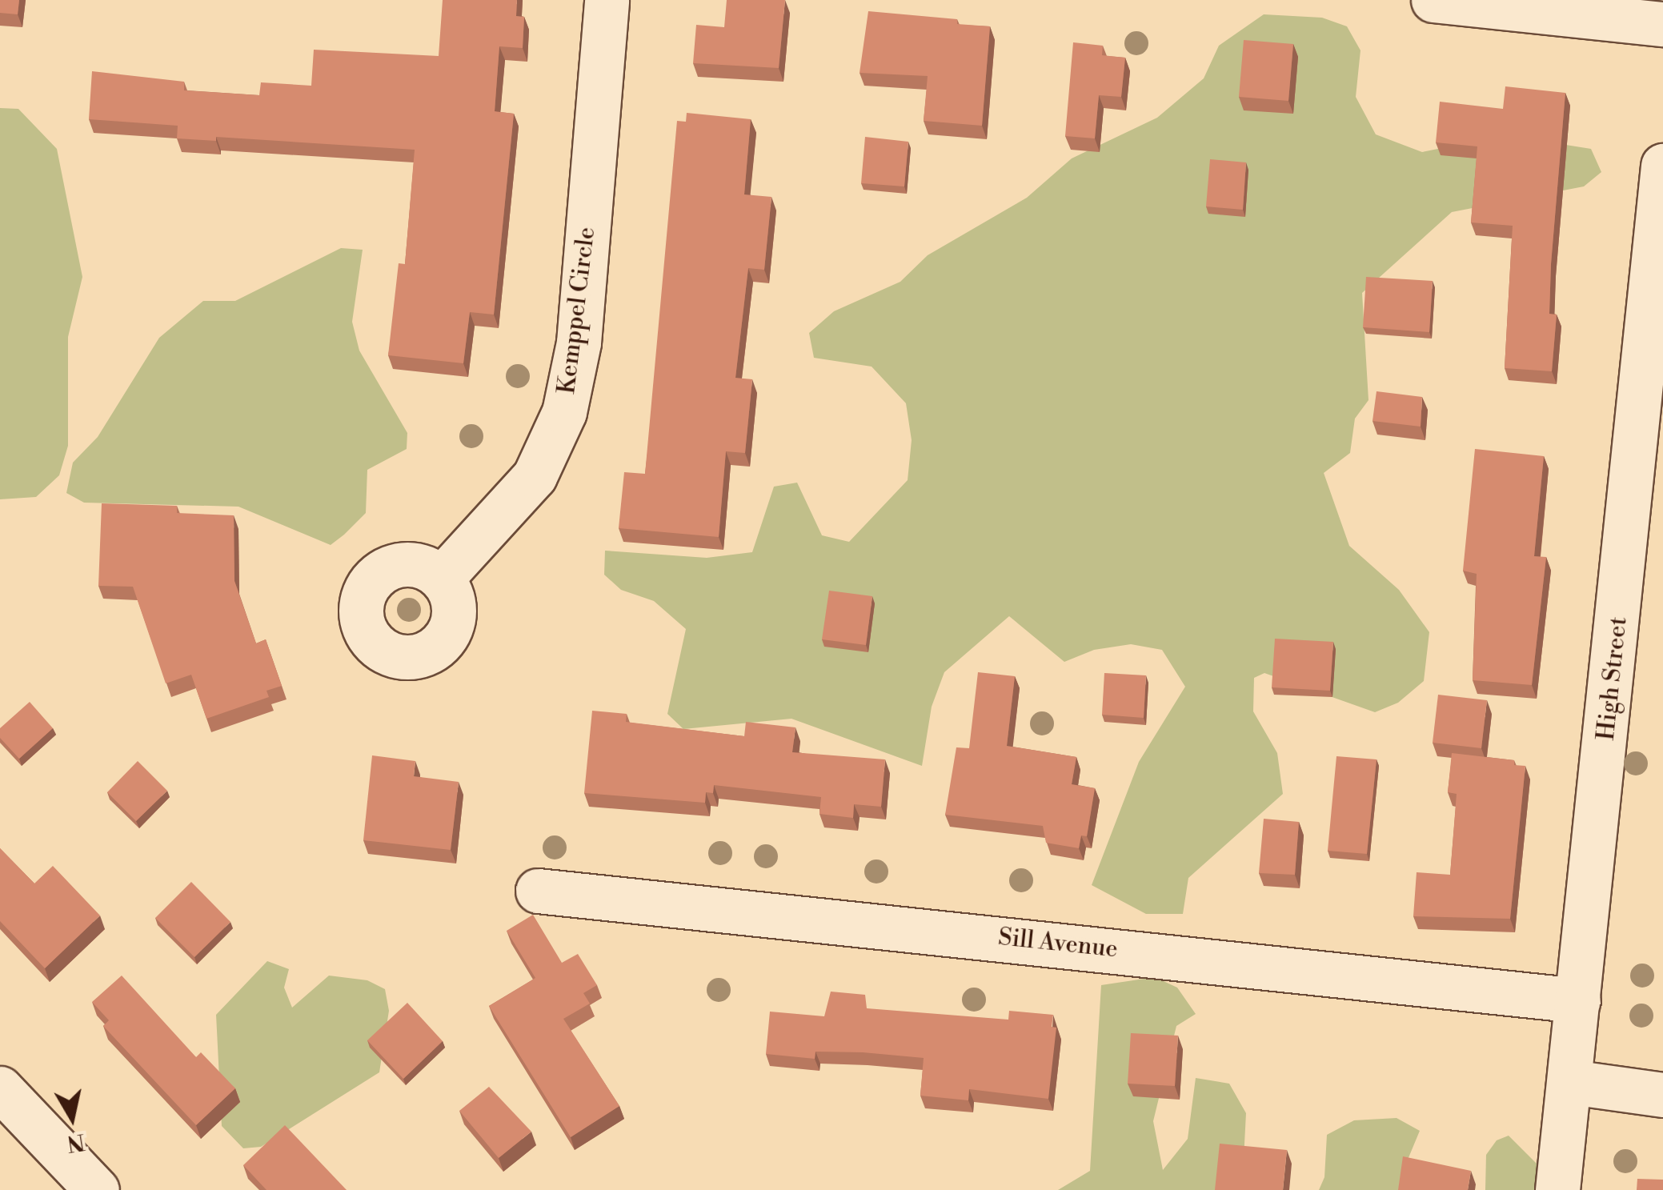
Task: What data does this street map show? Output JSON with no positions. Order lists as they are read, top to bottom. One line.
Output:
{"streets":{"street":["Kemppel Circle","High Street","Sill Avenue"]},"crossings":[["High Street","Sill Avenue"]],"north":"bottom"}
